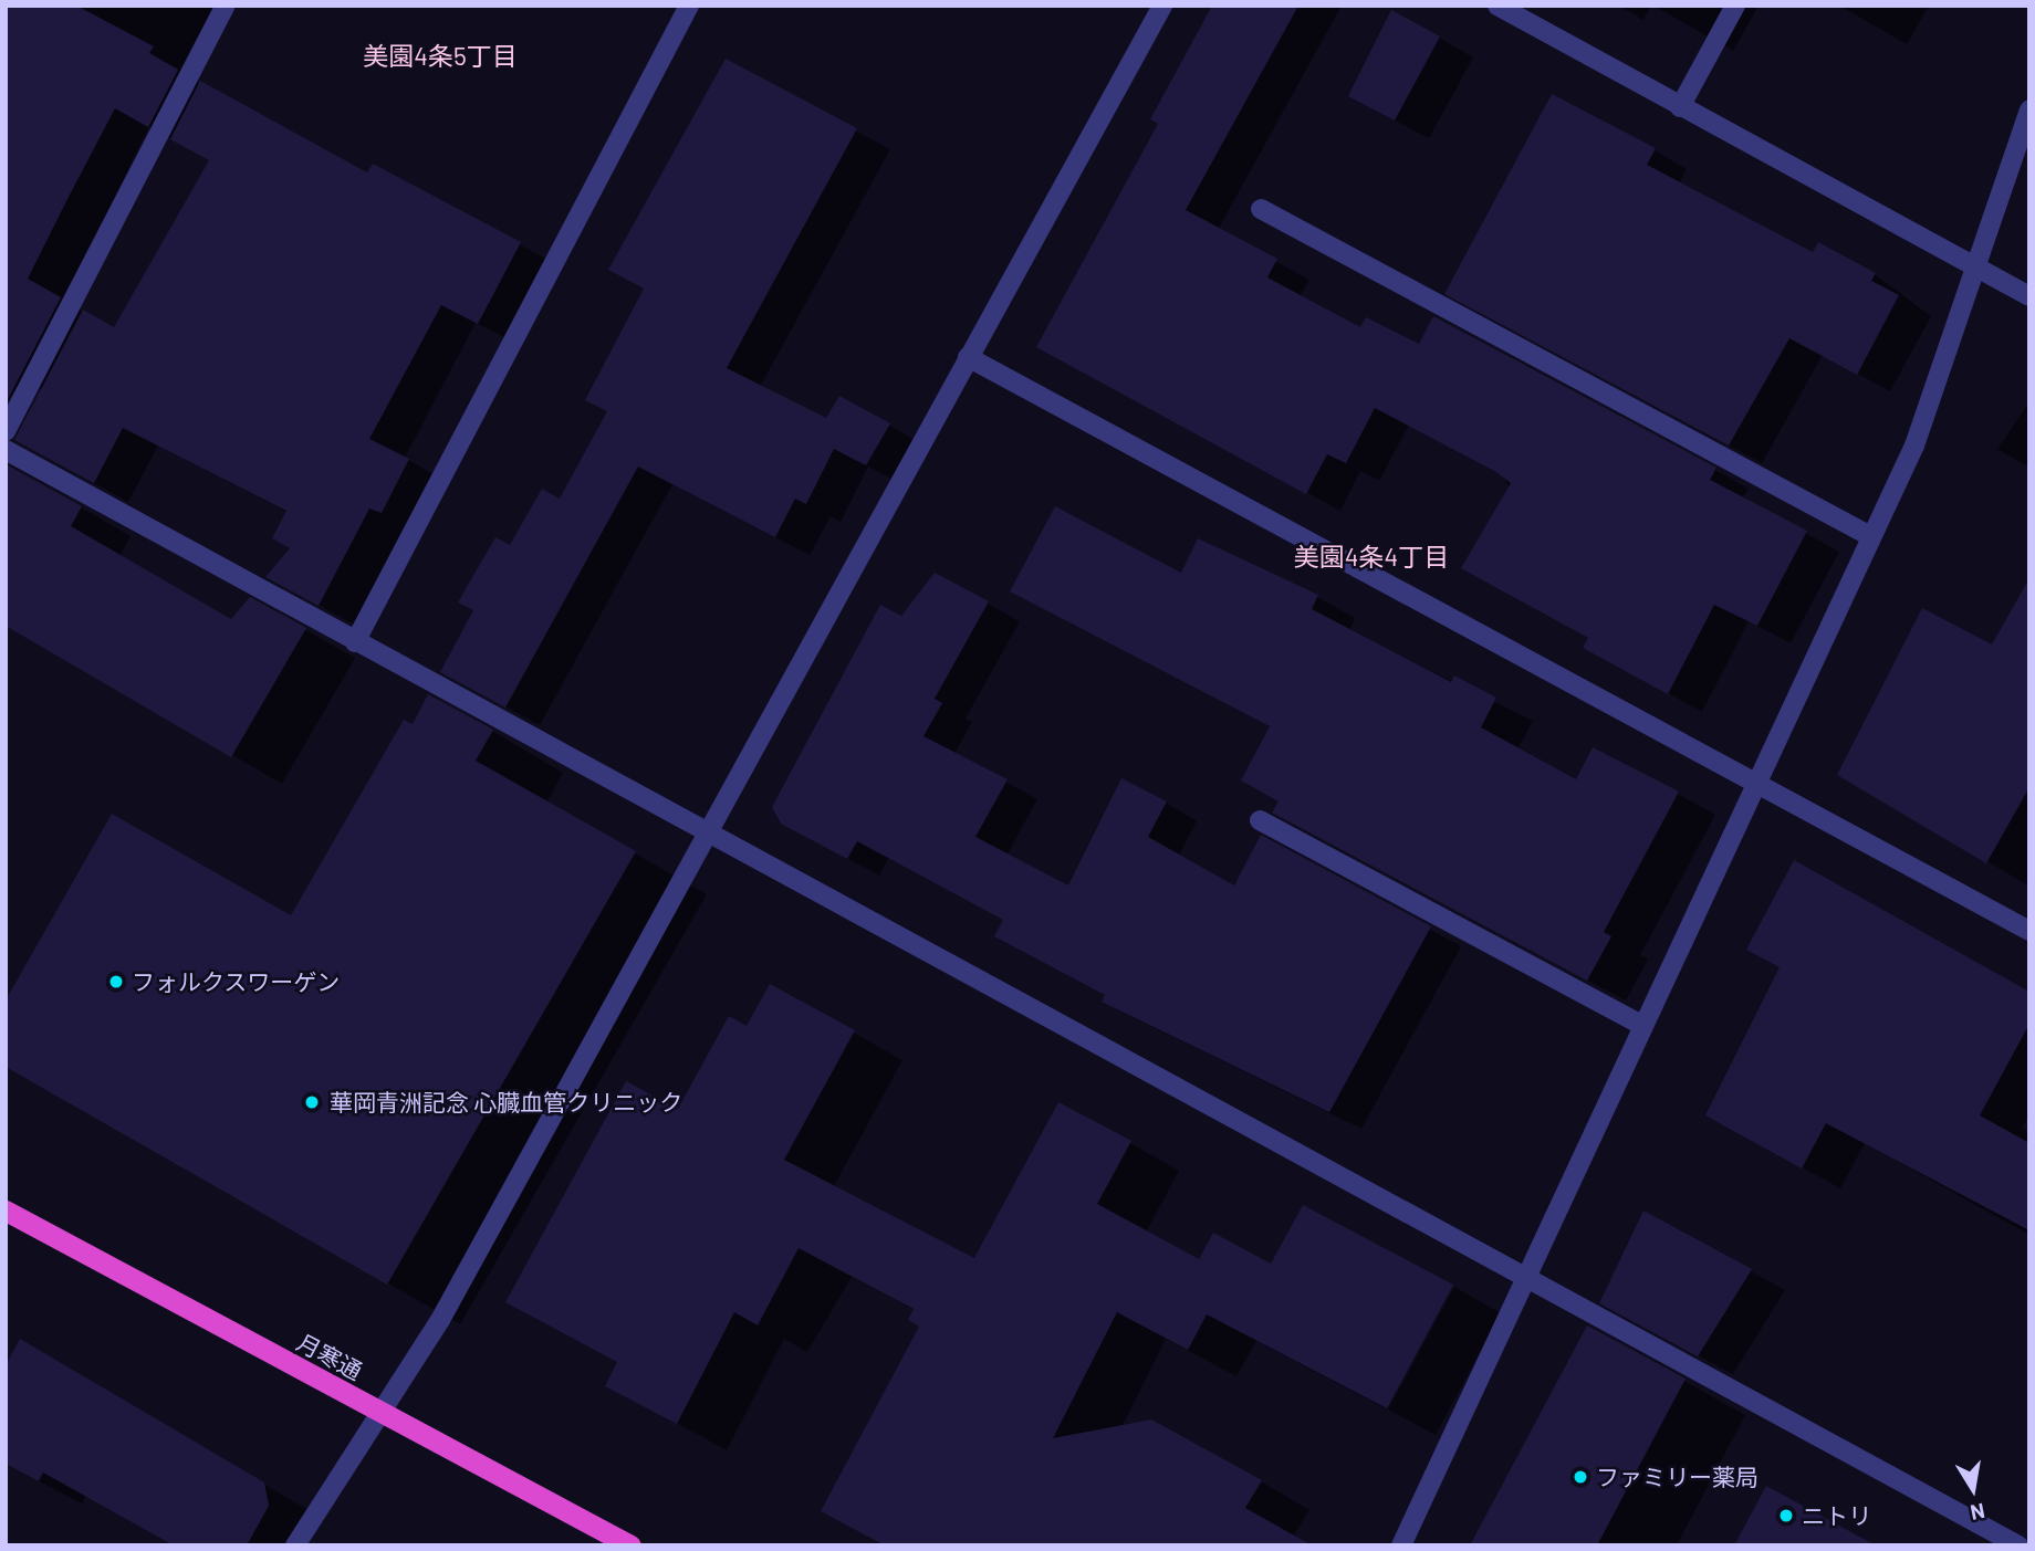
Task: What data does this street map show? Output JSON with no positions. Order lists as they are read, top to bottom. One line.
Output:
{"streets":{"highway":["月寒通"]},"districts":["美園4条5丁目","美園4条4丁目"],"places":["フォルクスワーゲン","華岡青洲記念 心臓血管クリニック","ファミリー薬局","ニトリ"],"north":"bottom"}
